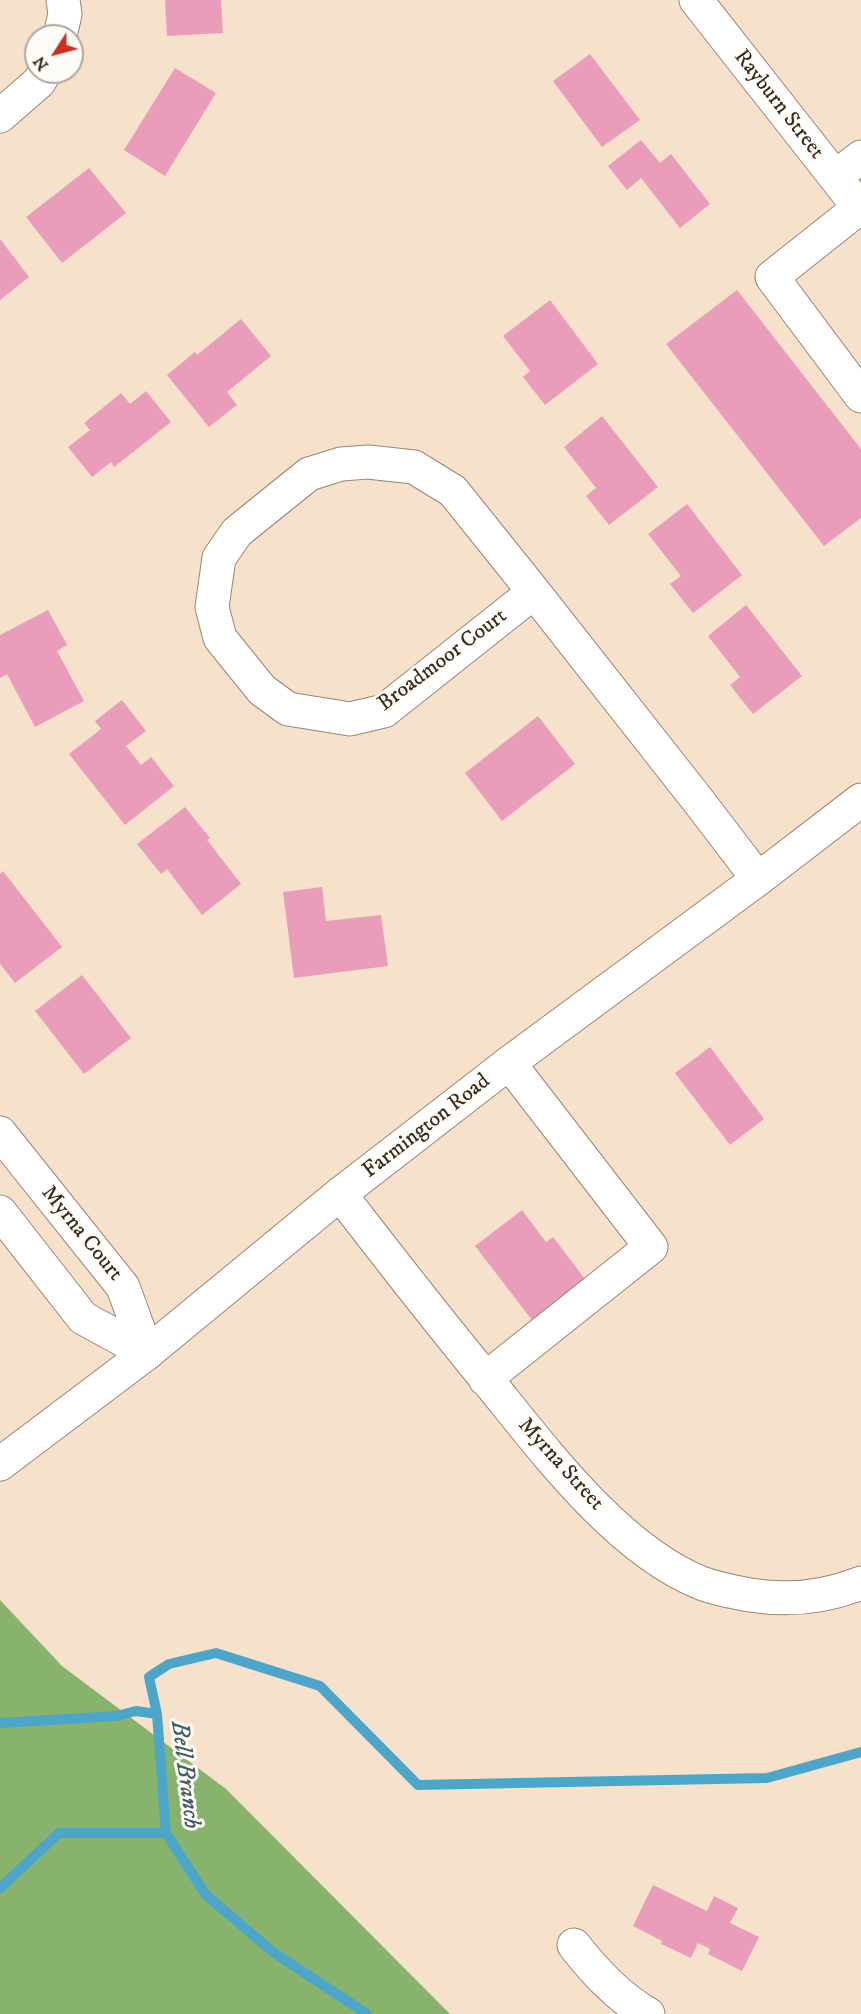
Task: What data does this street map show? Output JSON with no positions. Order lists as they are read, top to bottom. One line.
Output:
{"streets":{"street":["Rayburn Street","Broadmoor Court","Farmington Road","Myrna Court","Myrna Street"]},"crossings":[["Broadmoor Court","Farmington Road"],["Farmington Road","Myrna Court"],["Farmington Road","Myrna Street"]],"water":["Bell Branch"],"north":"bottom left"}
